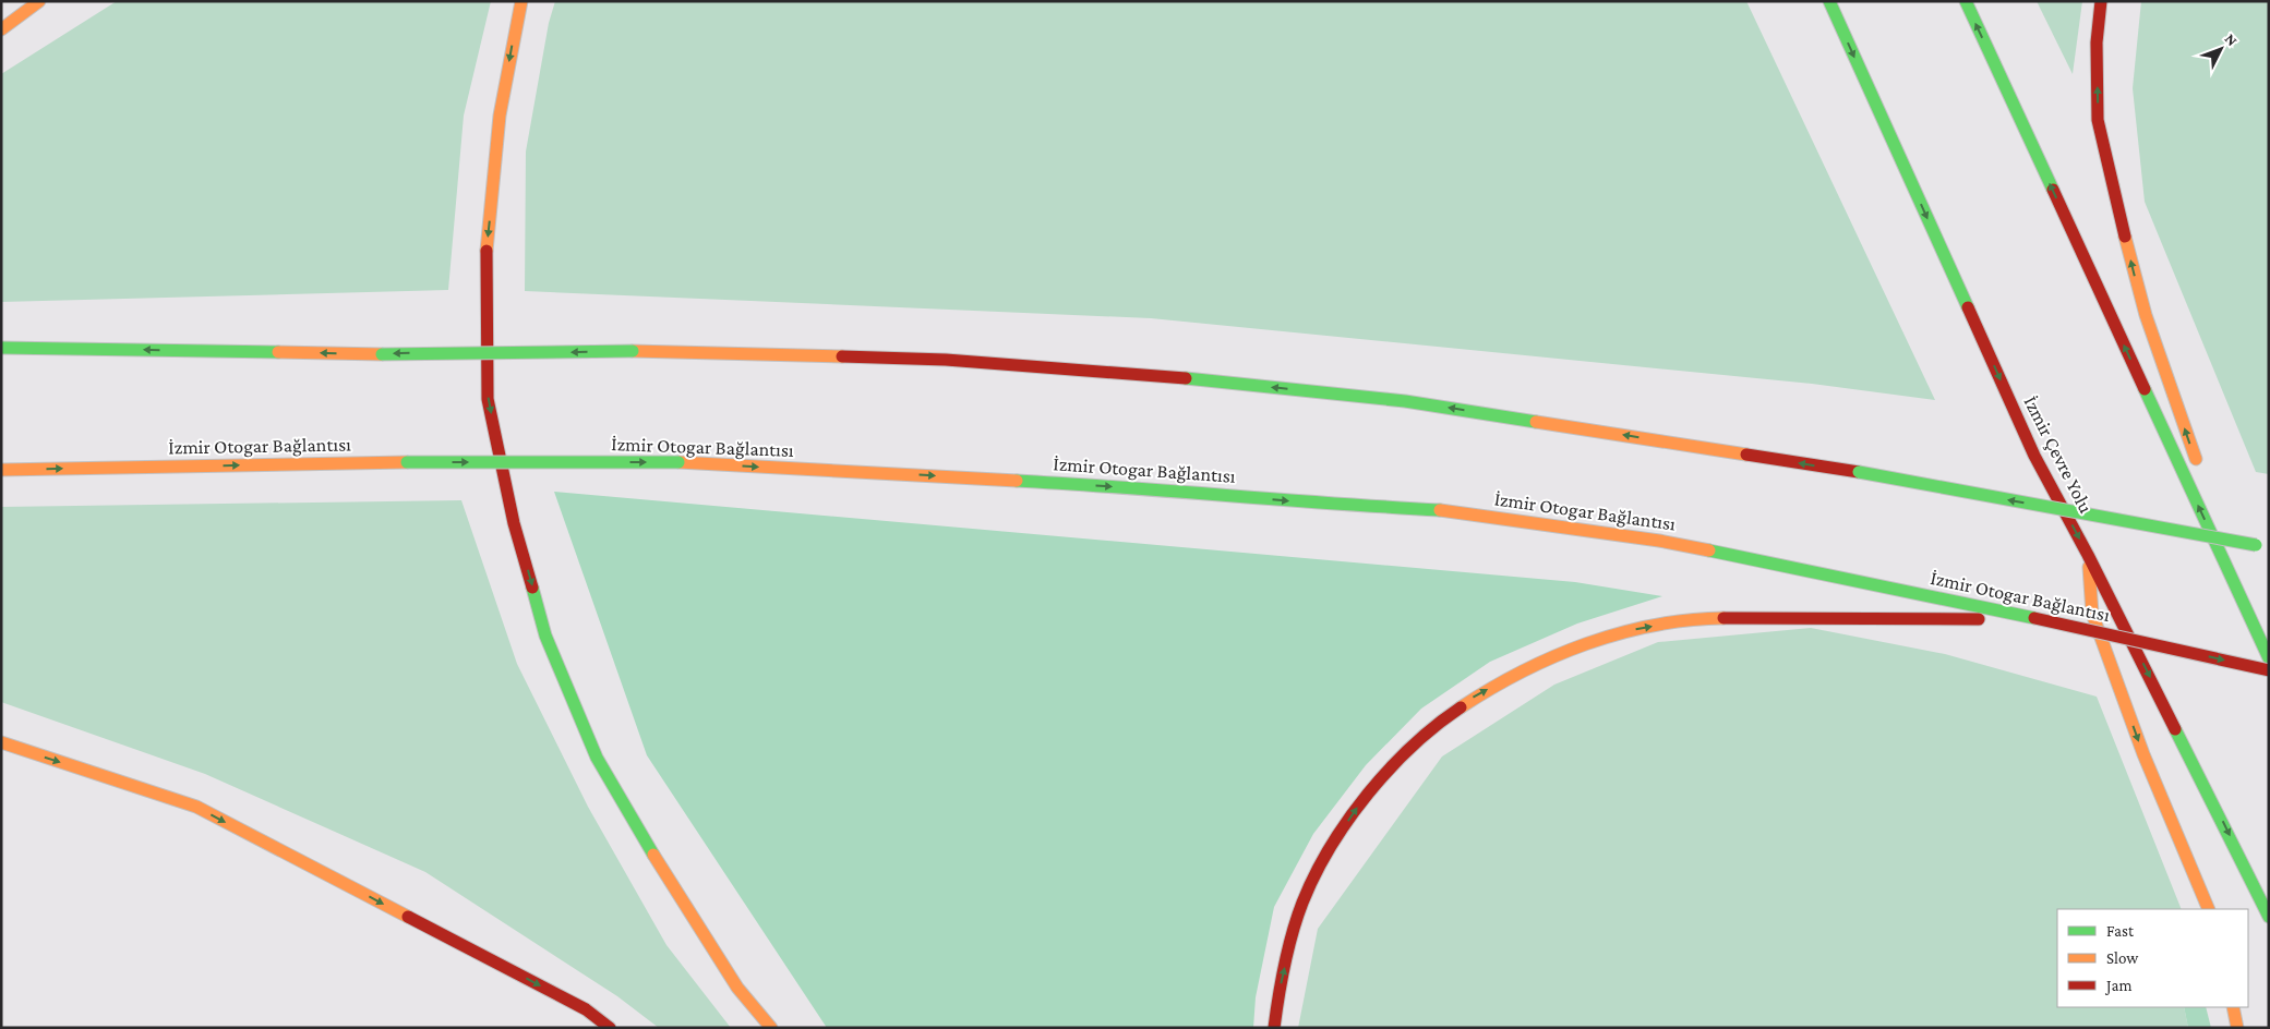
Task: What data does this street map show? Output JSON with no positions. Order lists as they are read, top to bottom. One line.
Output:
{"streets":{"highway":["İzmir Otogar Bağlantısı","İzmir Çevre Yolu"]},"legend":["Fast","Slow","Jam"],"north":"top right"}
